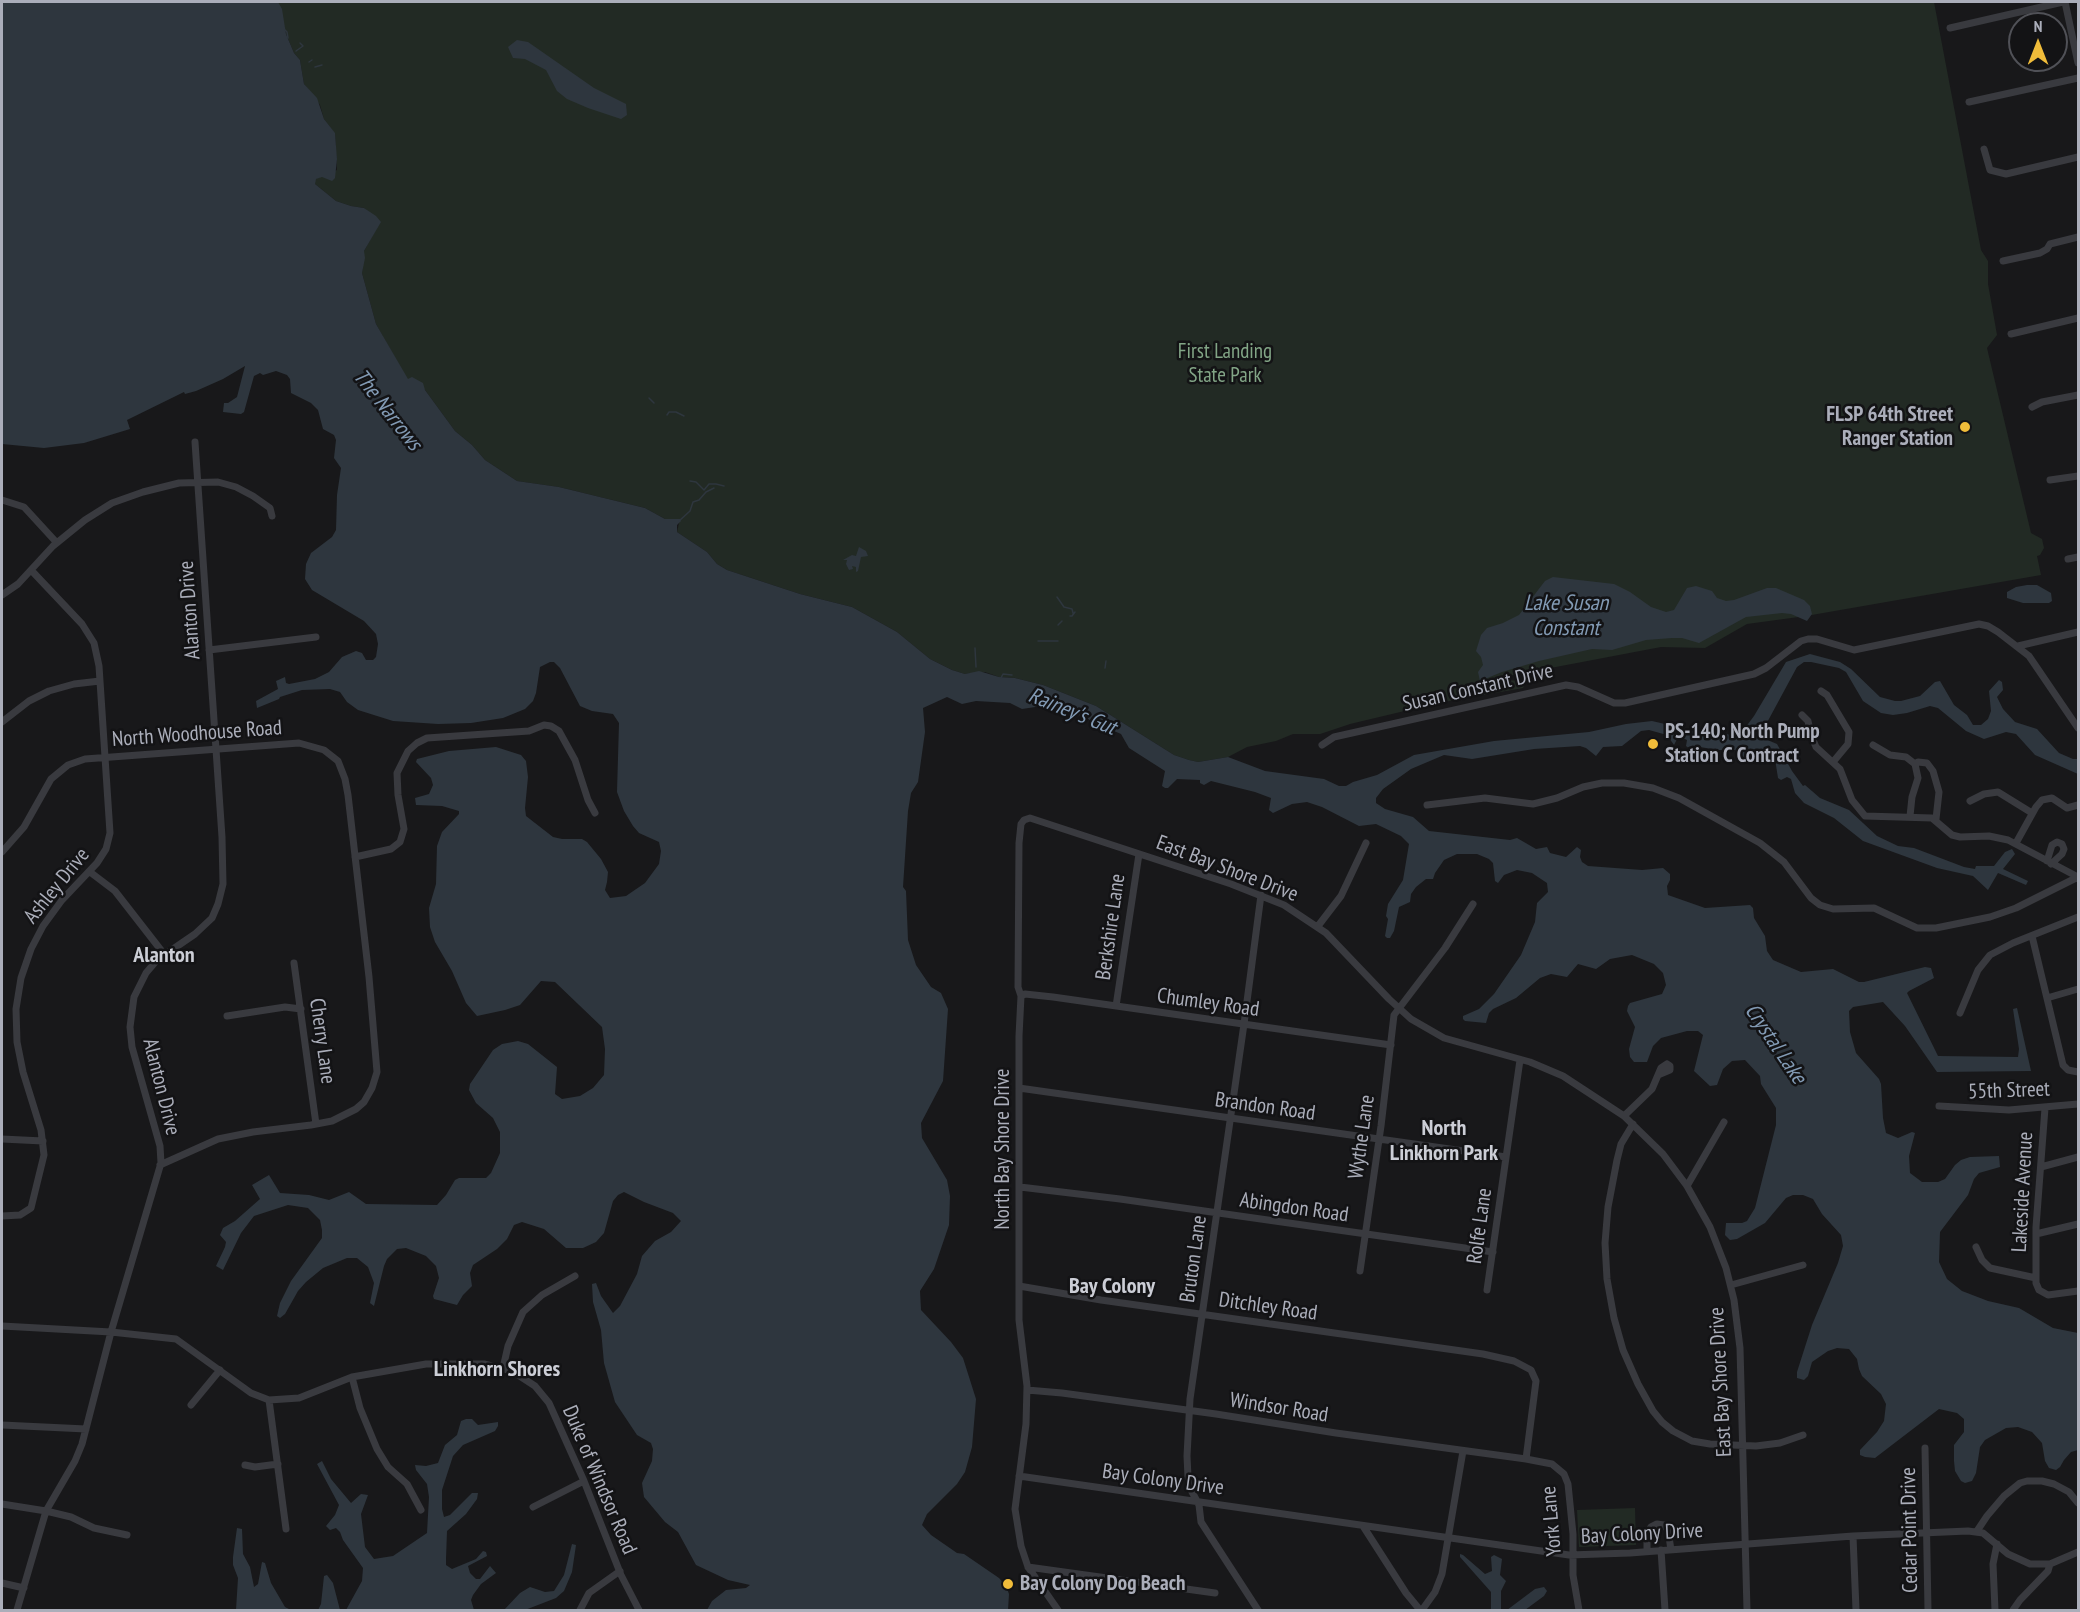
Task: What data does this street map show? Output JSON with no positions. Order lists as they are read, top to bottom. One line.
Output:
{"streets":{"street":["Alanton Drive","Susan Constant Drive","North Woodhouse Road","East Bay Shore Drive","Ashley Drive","Berkshire Lane","Chumley Road","Cherry Lane","55th Street","Brandon Road","Wythe Lane","North Bay Shore Drive","Lakeside Avenue","Abingdon Road","Rolfe Lane","Bruton Lane","Ditchley Road","Windsor Road","Duke of Windsor Road","Bay Colony Drive","York Lane","Cedar Point Drive"]},"crossings":[["Alanton Drive","North Woodhouse Road"],["North Woodhouse Road","Ashley Drive"],["North Woodhouse Road","Cherry Lane"],["East Bay Shore Drive","Berkshire Lane"],["East Bay Shore Drive","Wythe Lane"],["East Bay Shore Drive","North Bay Shore Drive"],["East Bay Shore Drive","Rolfe Lane"],["East Bay Shore Drive","Bruton Lane"],["East Bay Shore Drive","Bay Colony Drive"],["Berkshire Lane","Chumley Road"],["Chumley Road","Wythe Lane"],["Chumley Road","North Bay Shore Drive"],["Chumley Road","Bruton Lane"],["55th Street","Lakeside Avenue"],["Brandon Road","Wythe Lane"],["Brandon Road","North Bay Shore Drive"],["Brandon Road","Rolfe Lane"],["Brandon Road","Bruton Lane"],["Wythe Lane","Abingdon Road"],["North Bay Shore Drive","Abingdon Road"],["North Bay Shore Drive","Ditchley Road"],["North Bay Shore Drive","Windsor Road"],["North Bay Shore Drive","Bay Colony Drive"],["Abingdon Road","Rolfe Lane"],["Abingdon Road","Bruton Lane"],["Bruton Lane","Ditchley Road"],["Bruton Lane","Windsor Road"],["Bruton Lane","Bay Colony Drive"],["Ditchley Road","York Lane"],["Windsor Road","York Lane"],["Bay Colony Drive","York Lane"],["Bay Colony Drive","Cedar Point Drive"]],"districts":["Alanton","North Linkhorn Park","Bay Colony","Linkhorn Shores"],"water":["The Narrows","Lake Susan Constant","Rainey's Gut","Crystal Lake"],"parks":["First Landing State Park"],"places":["FLSP 64th Street Ranger Station","PS-140; North Pump Station C Contract","Bay Colony Dog Beach"],"north":"top"}
